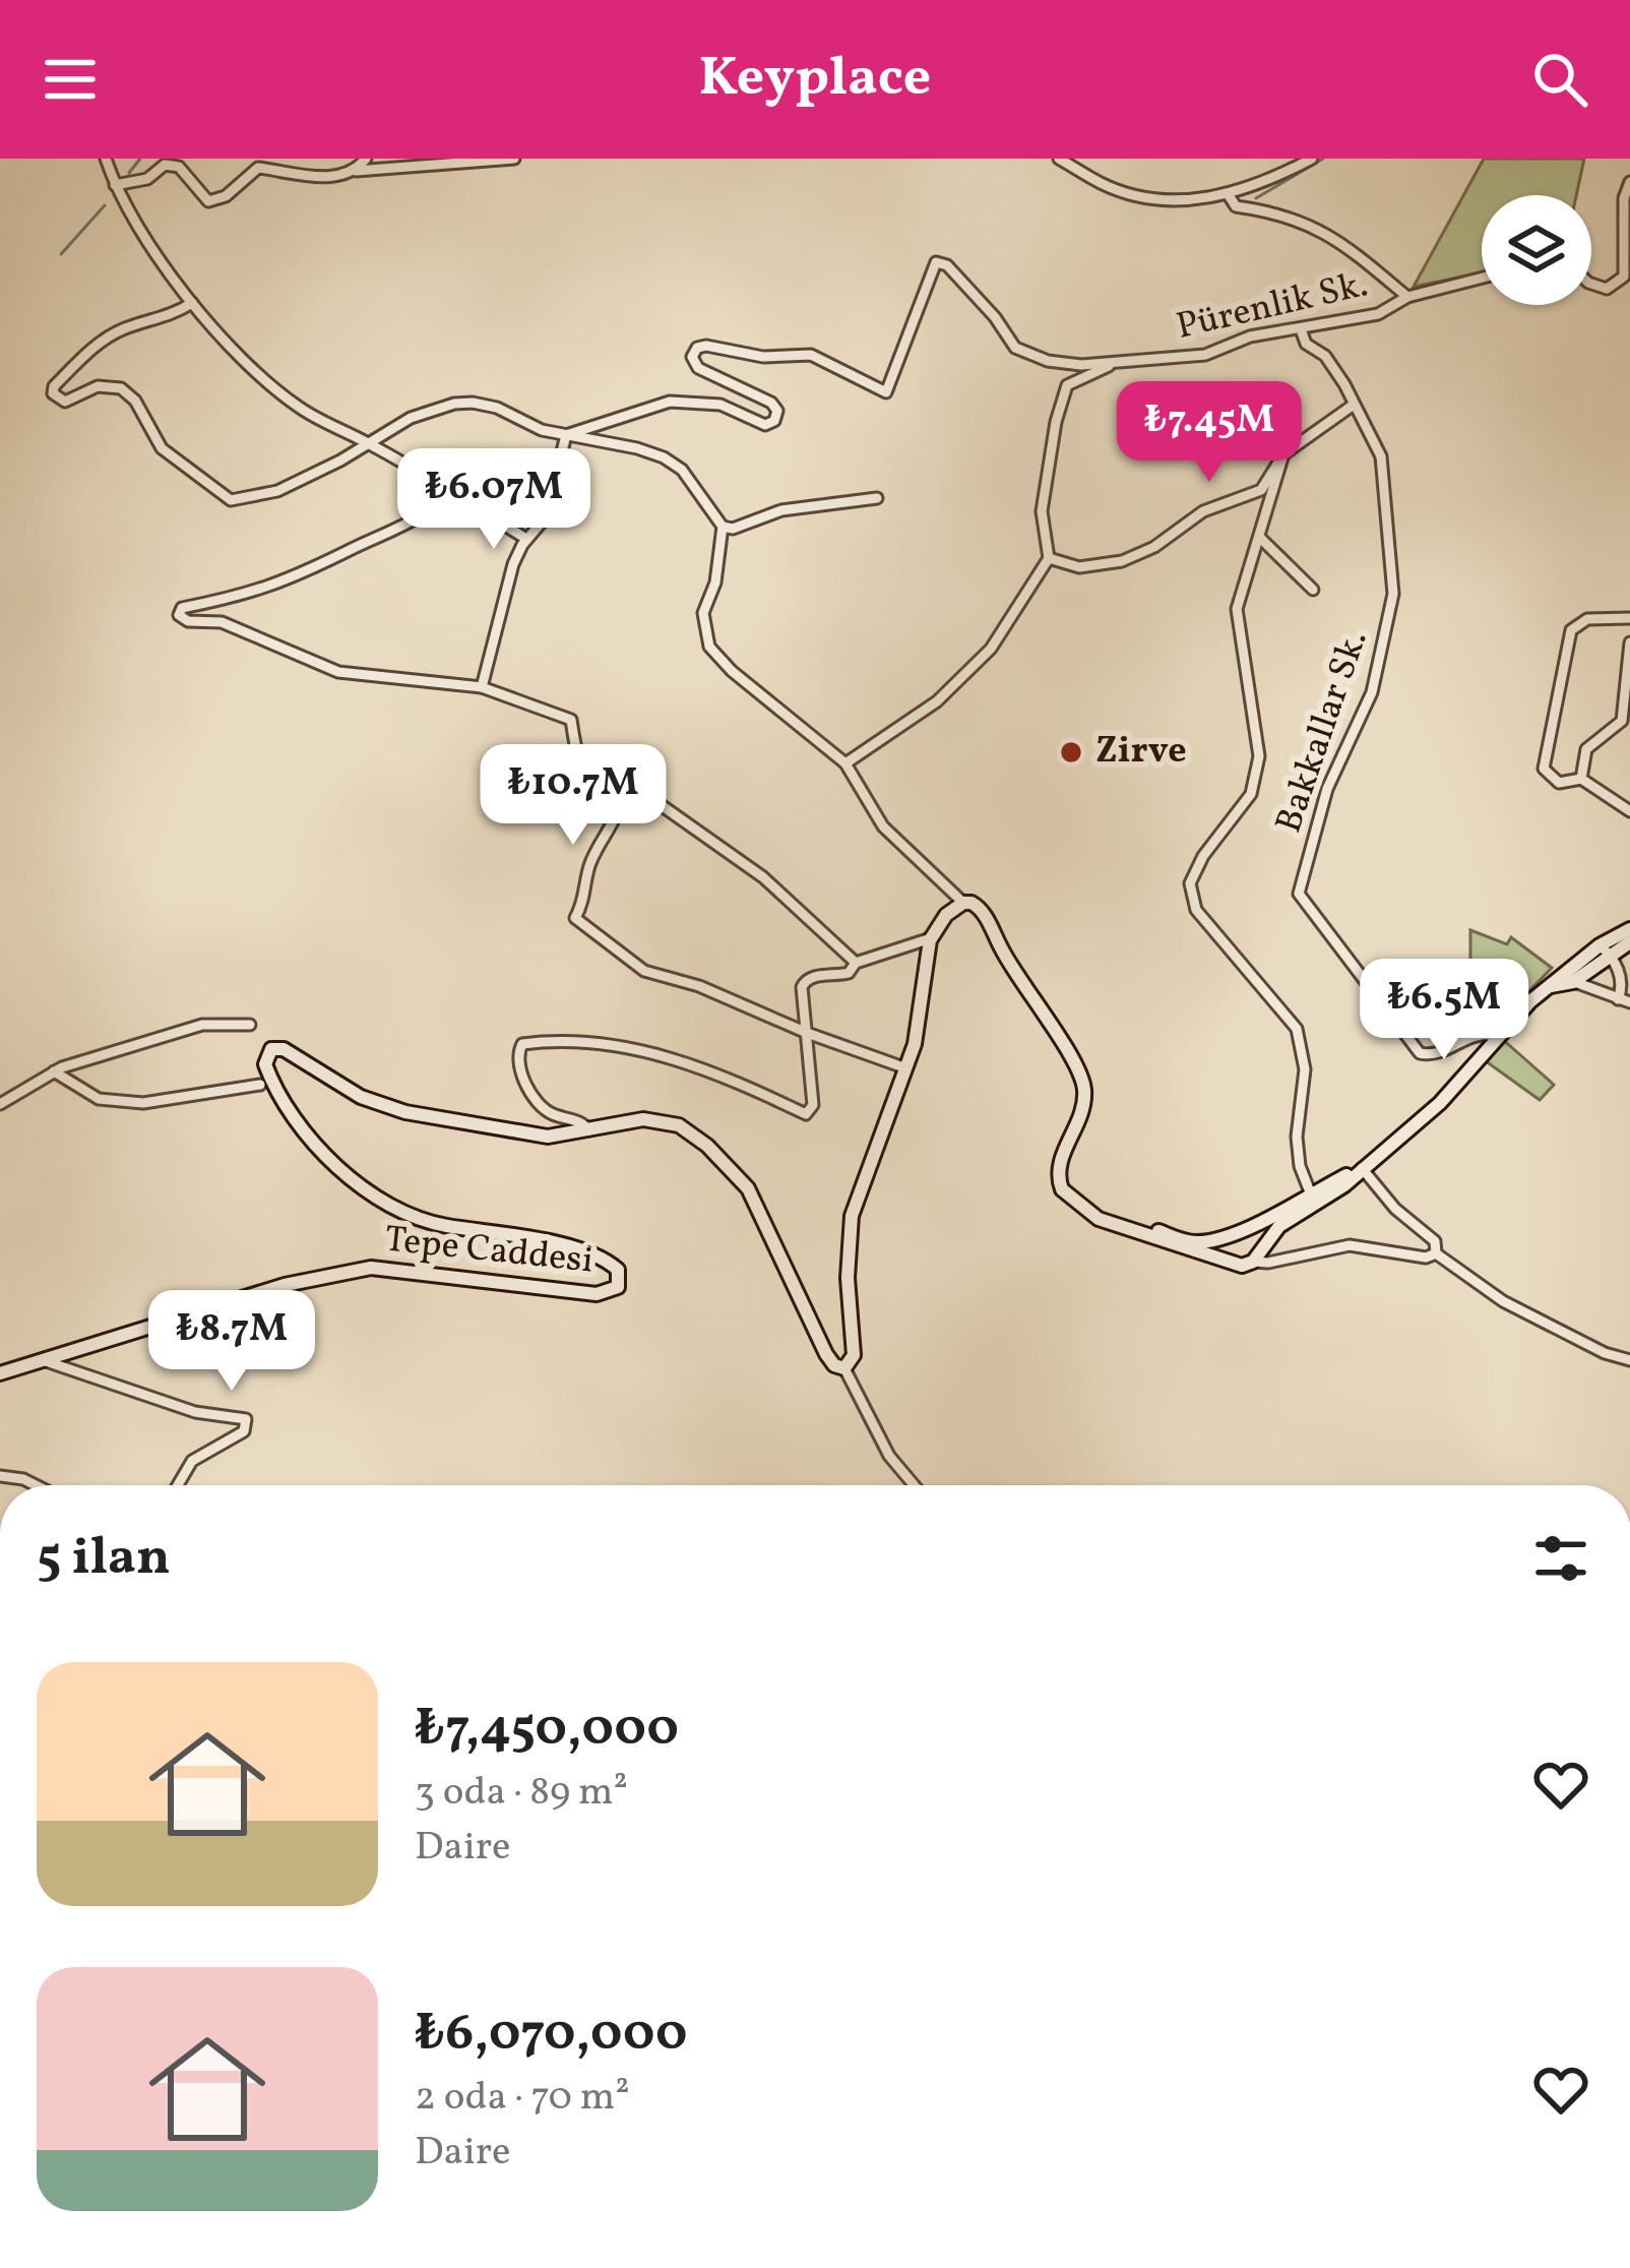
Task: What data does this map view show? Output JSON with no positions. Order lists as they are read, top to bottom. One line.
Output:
{"streets":{"street":["Pürenlik Sk.","Bakkallar Sk.","Tepe Caddesi"]},"crossings":[["Pürenlik Sk.","Bakkallar Sk."]],"places":["Zirve"],"page":{"header":"Keyplace","price":["₺7.45M","₺6.07M","₺10.7M","₺6.5M","₺8.7M"],"heading":"5 ilan","list":[{"name":"₺7,450,000","note":"3 oda · 89 m² · Daire"},{"name":"₺6,070,000","note":"2 oda · 70 m² · Daire"}]}}
